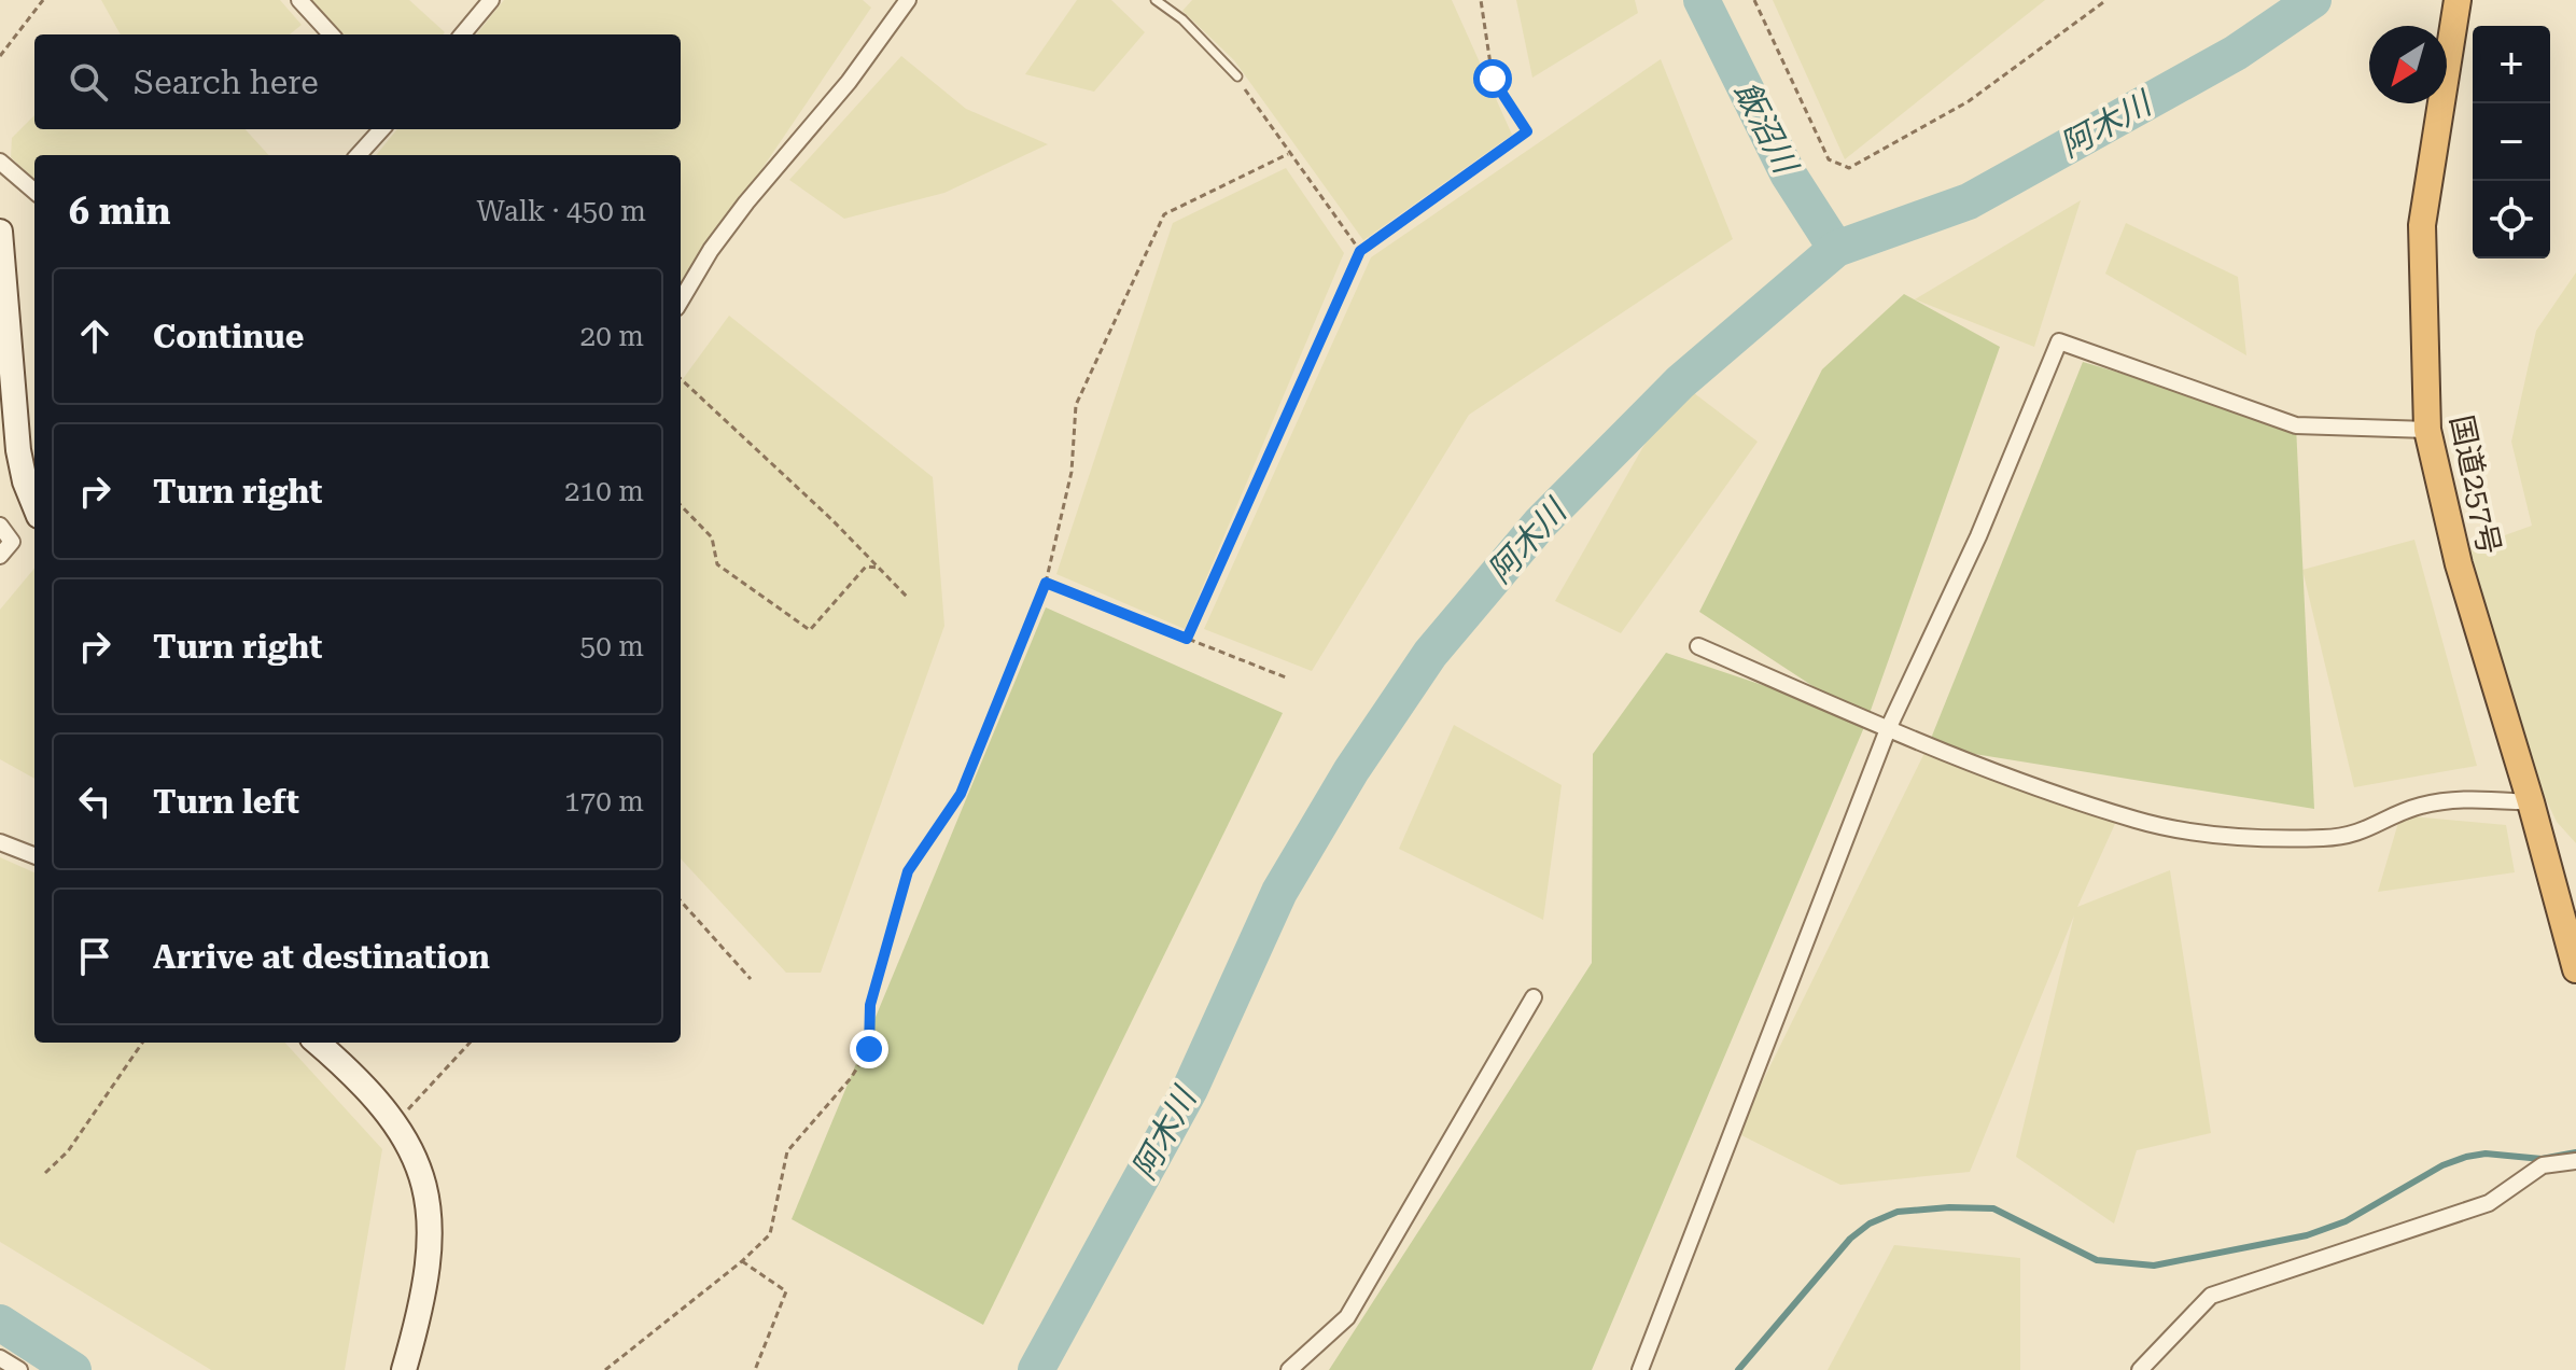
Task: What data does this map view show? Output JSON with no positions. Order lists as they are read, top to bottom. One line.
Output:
{"streets":{"highway":["国道257号"]},"water":["阿木川","飯沼川"],"north":"bottom left","page":{"map_buttons":["+","−"],"search":"Search here","heading":["6 min","Walk · 450 m"],"list":[["Continue","20 m"],["Turn right","210 m"],["Turn right","50 m"],["Turn left","170 m"],"Arrive at destination"]}}
